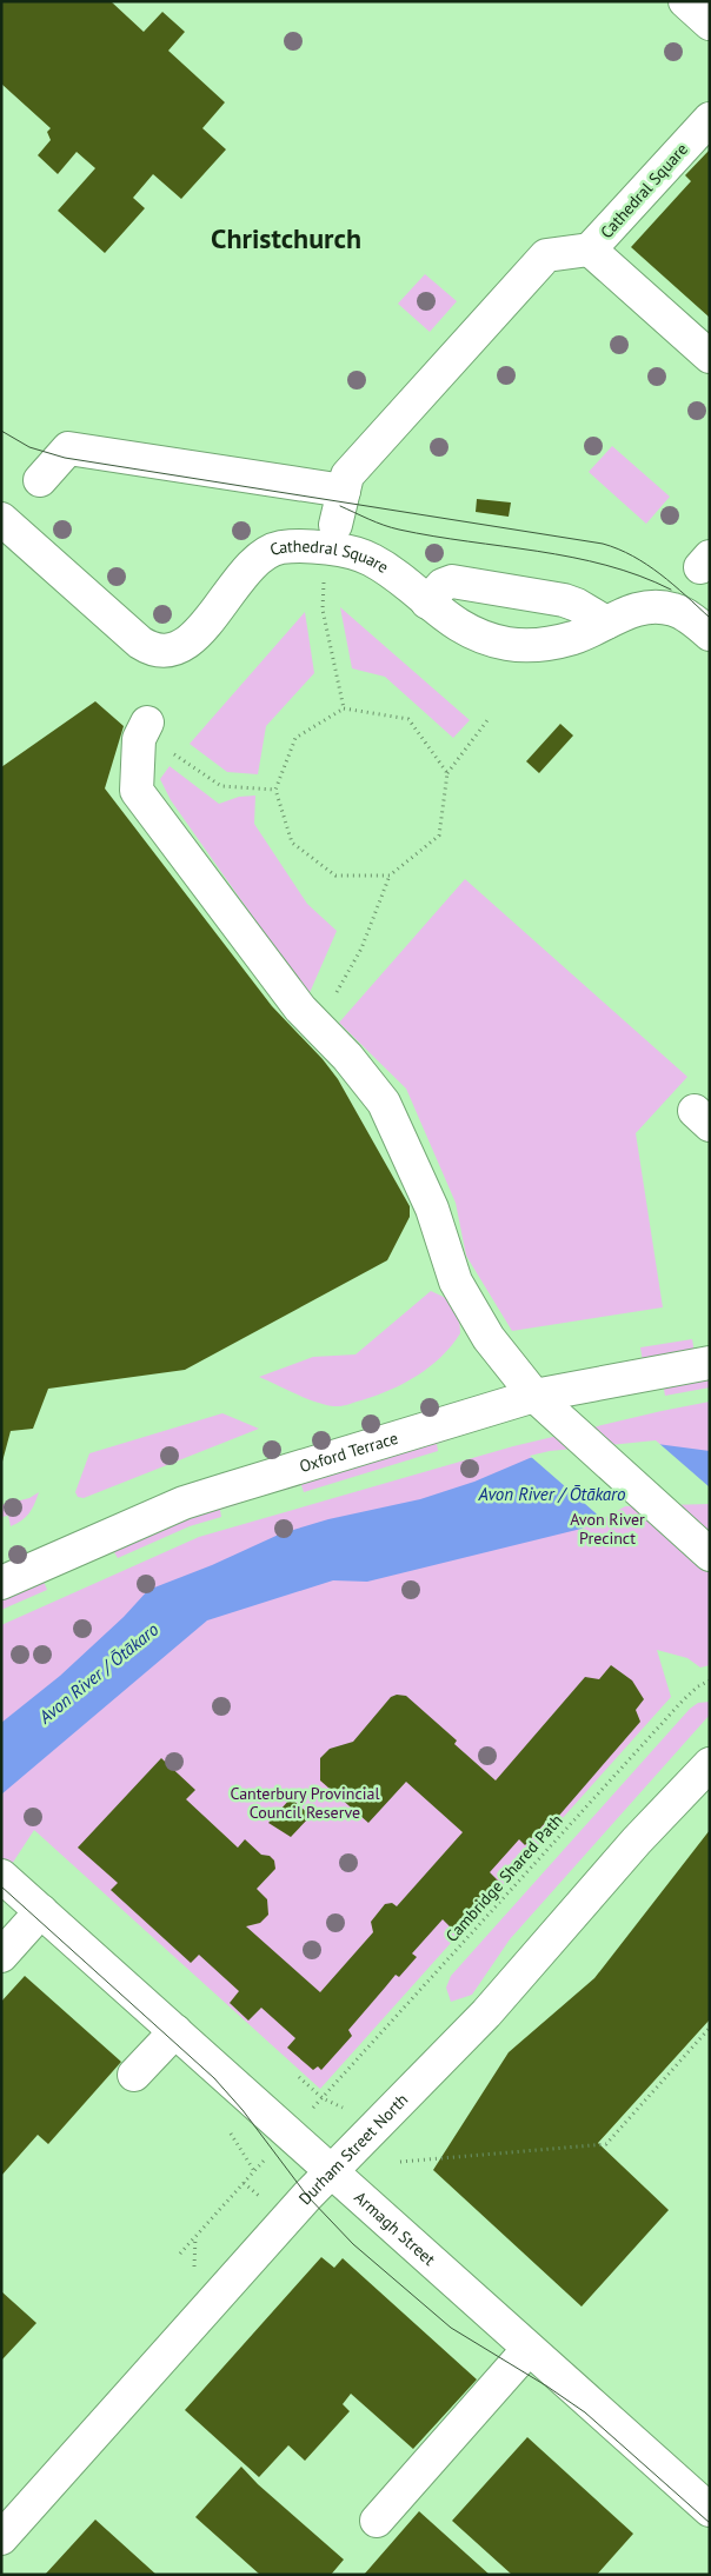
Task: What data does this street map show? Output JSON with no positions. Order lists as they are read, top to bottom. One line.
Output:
{"streets":{"street":["Cathedral Square","Oxford Terrace","Durham Street North","Armagh Street"],"path":["Cambridge Shared Path"]},"crossings":[["Durham Street North","Armagh Street"]],"districts":["Christchurch"],"water":["Avon River / Ōtākaro"],"parks":["Avon River Precinct","Canterbury Provincial Council Reserve"]}
